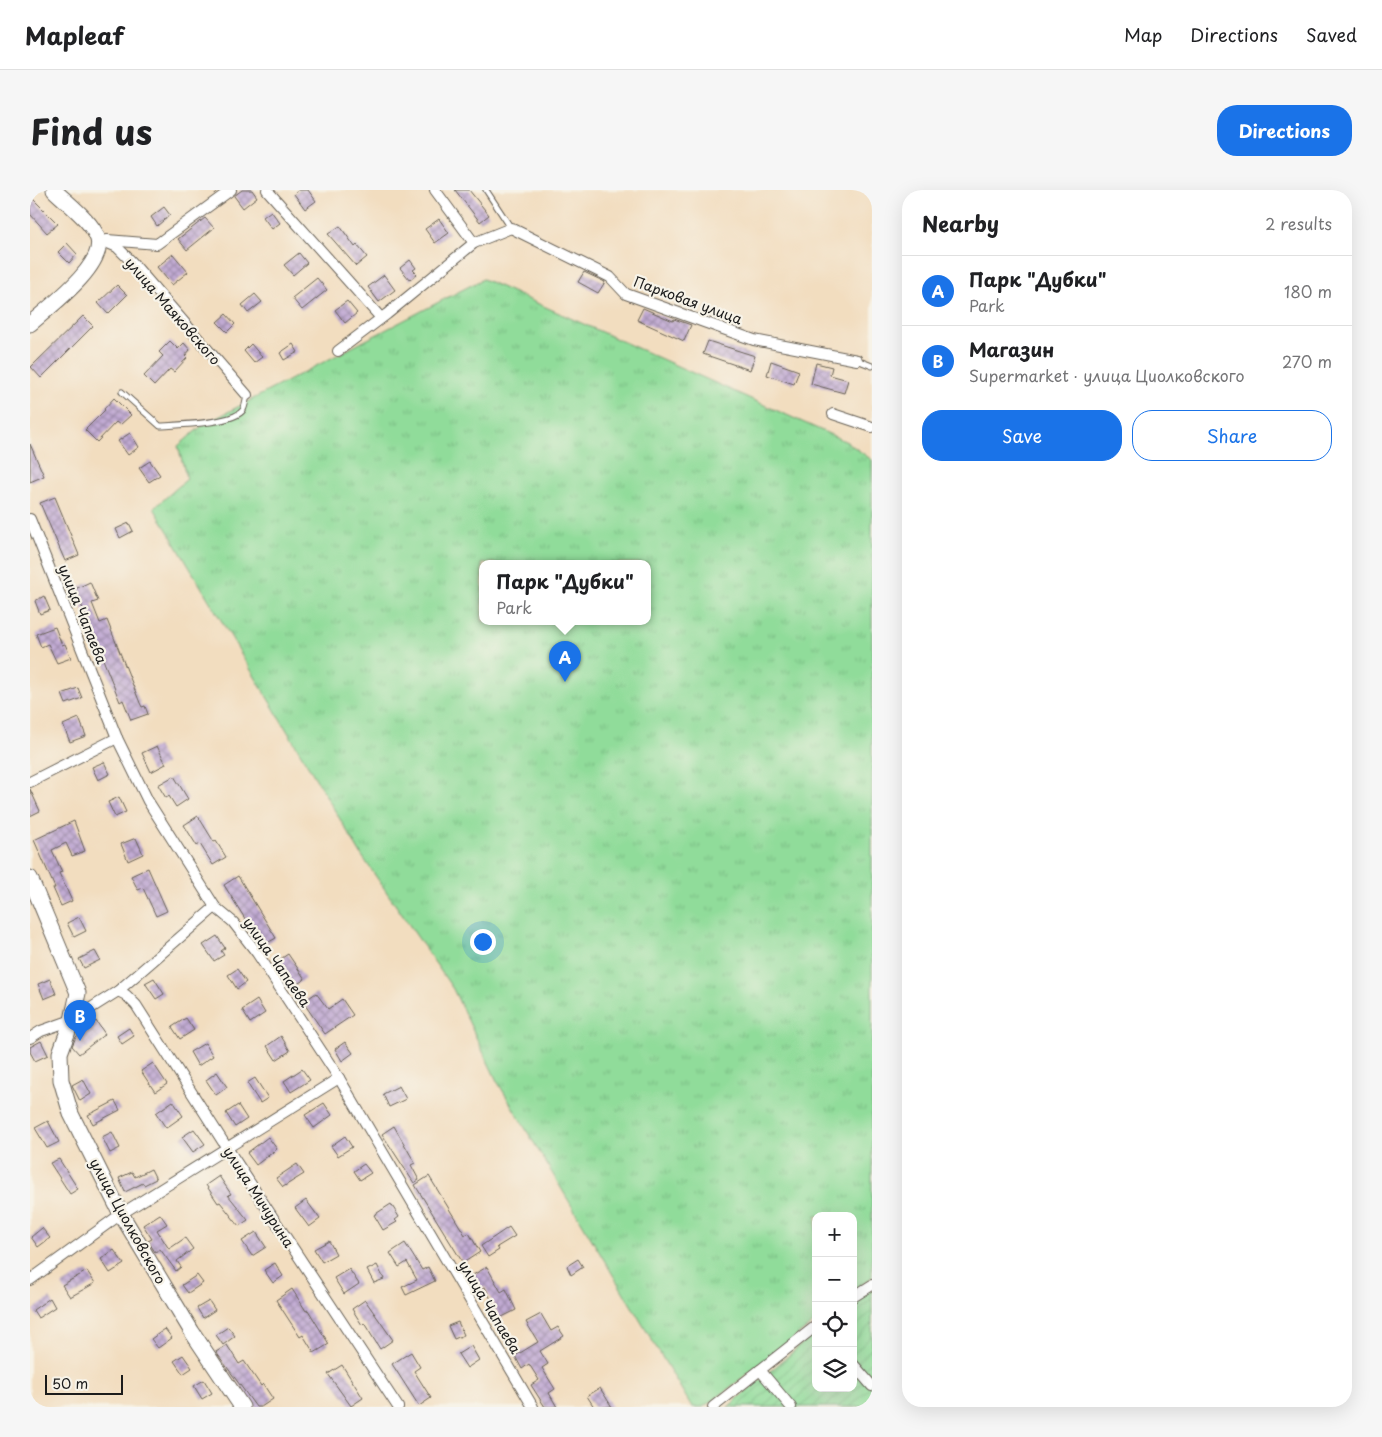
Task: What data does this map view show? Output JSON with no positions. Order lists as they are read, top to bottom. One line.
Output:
{"streets":{"street":["Парковая улица","улица Маяковского","улица Чапаева","улица Мичурина","улица Циолковского"]},"scale_bar":"50 m","page":{"header":"Mapleaf","nav":["Map","Directions","Saved"],"title":"Find us","buttons":["Directions",["Save","Share"]],"heading":["Nearby","2 results"],"list":[{"mark":"A","name":"Парк \"Дубки\"","note":"Park","value":"180 m"},{"mark":"B","name":"Магазин","note":"Supermarket · улица Циолковского","value":"270 m"}],"popup":["Парк \"Дубки\"","Park"],"pins":["A","B"],"map_buttons":["+","−"],"scale":"50 m"}}
